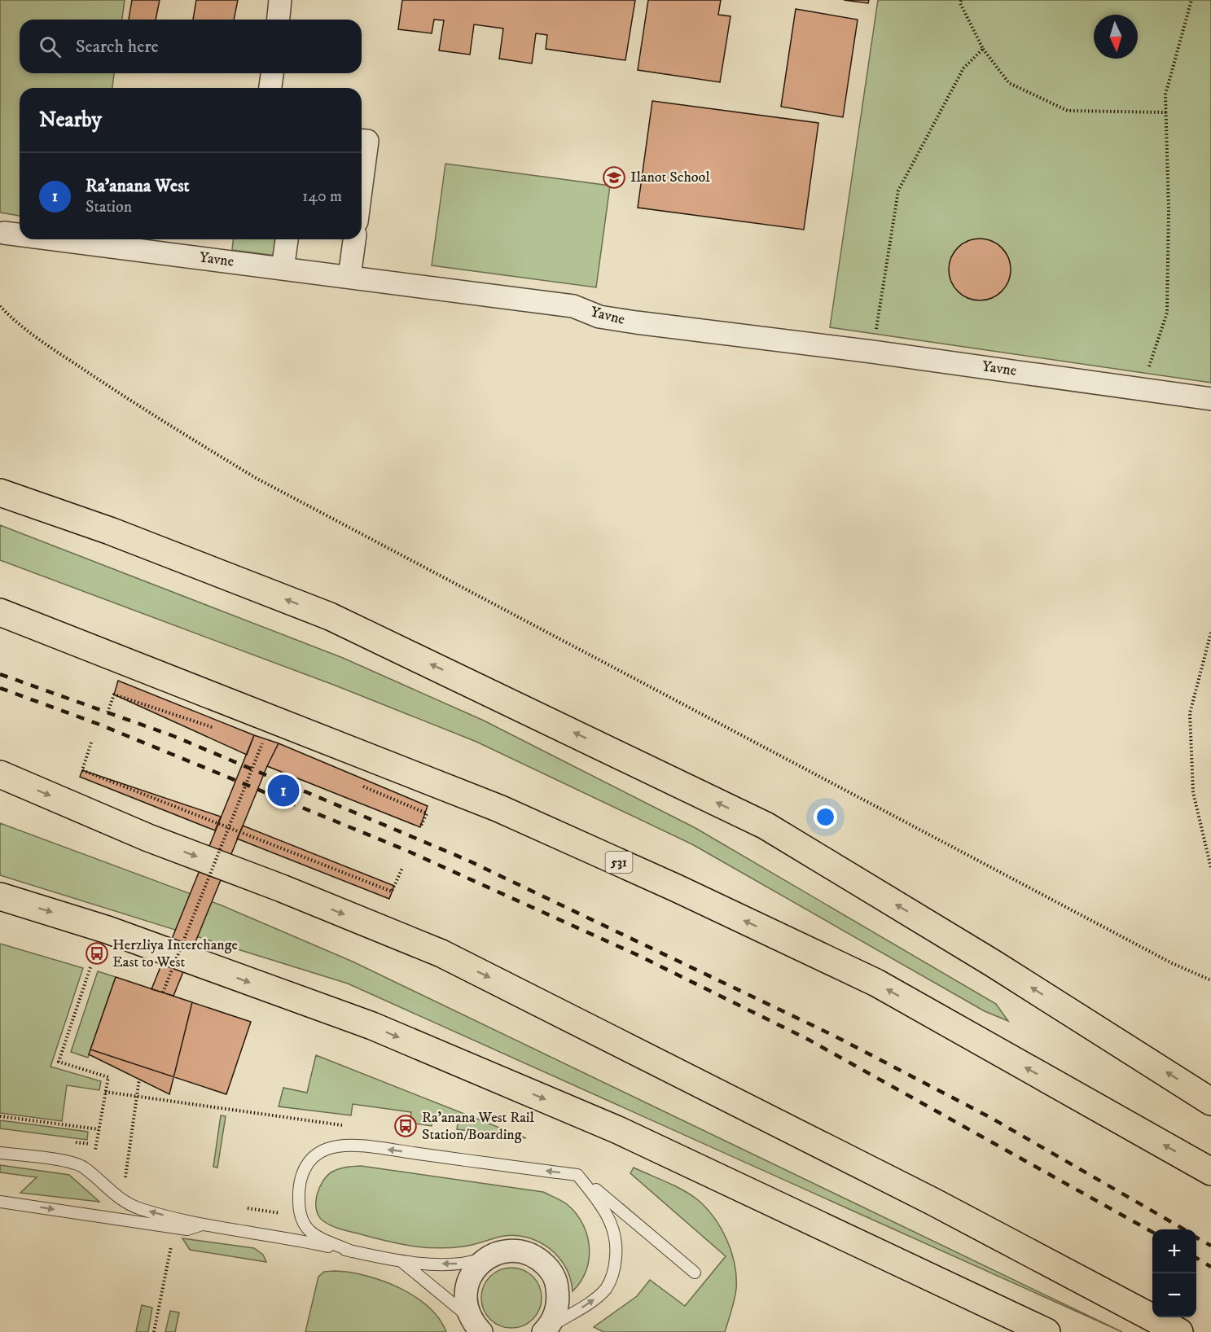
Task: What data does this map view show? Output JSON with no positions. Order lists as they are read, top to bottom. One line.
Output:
{"streets":{"highway":["531"],"street":["Yavne"]},"places":{"school or university":["Ilanot School"],"bus stop":["Herzliya Interchange East to West","Ra'anana West Rail Station/Boarding"]},"north":"bottom","page":{"search":"Search here","heading":"Nearby","list":[{"mark":"1","name":"Ra'anana West","note":"Station","value":"140 m"}],"pins":"1","map_buttons":["+","−"]}}
